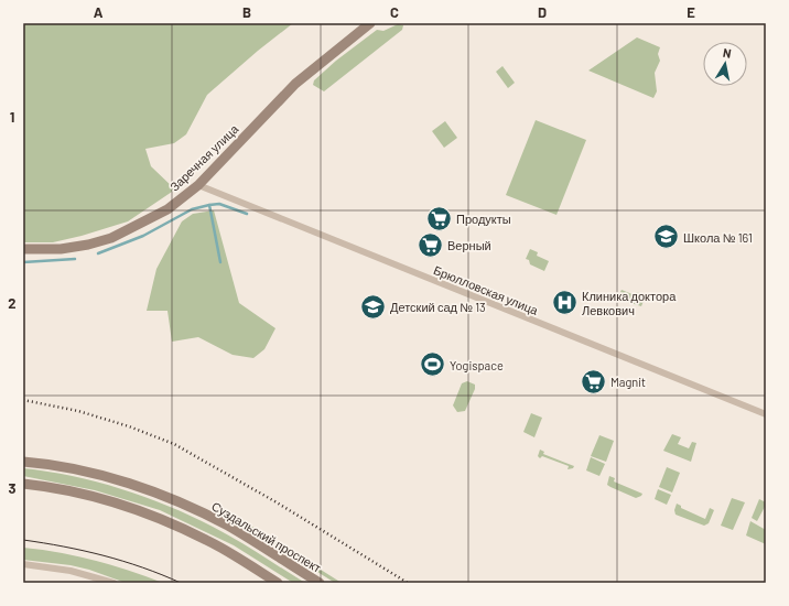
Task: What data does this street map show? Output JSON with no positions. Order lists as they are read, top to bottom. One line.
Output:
{"streets":{"main road":["Заречная улица","Суздальский проспект"],"street":["Брюлловская улица"]},"crossings":[["Заречная улица","Брюлловская улица"]],"places":{"supermarket":["Продукты","Верный","Magnit"],"school or university":["Школа № 161","Детский сад № 13"],"hospital":["Клиника доктора Левкович"],"sports":["Yogispace"]},"north":"top","grid":{"columns":["A","B","C","D","E"],"rows":["1","2","3"]}}
